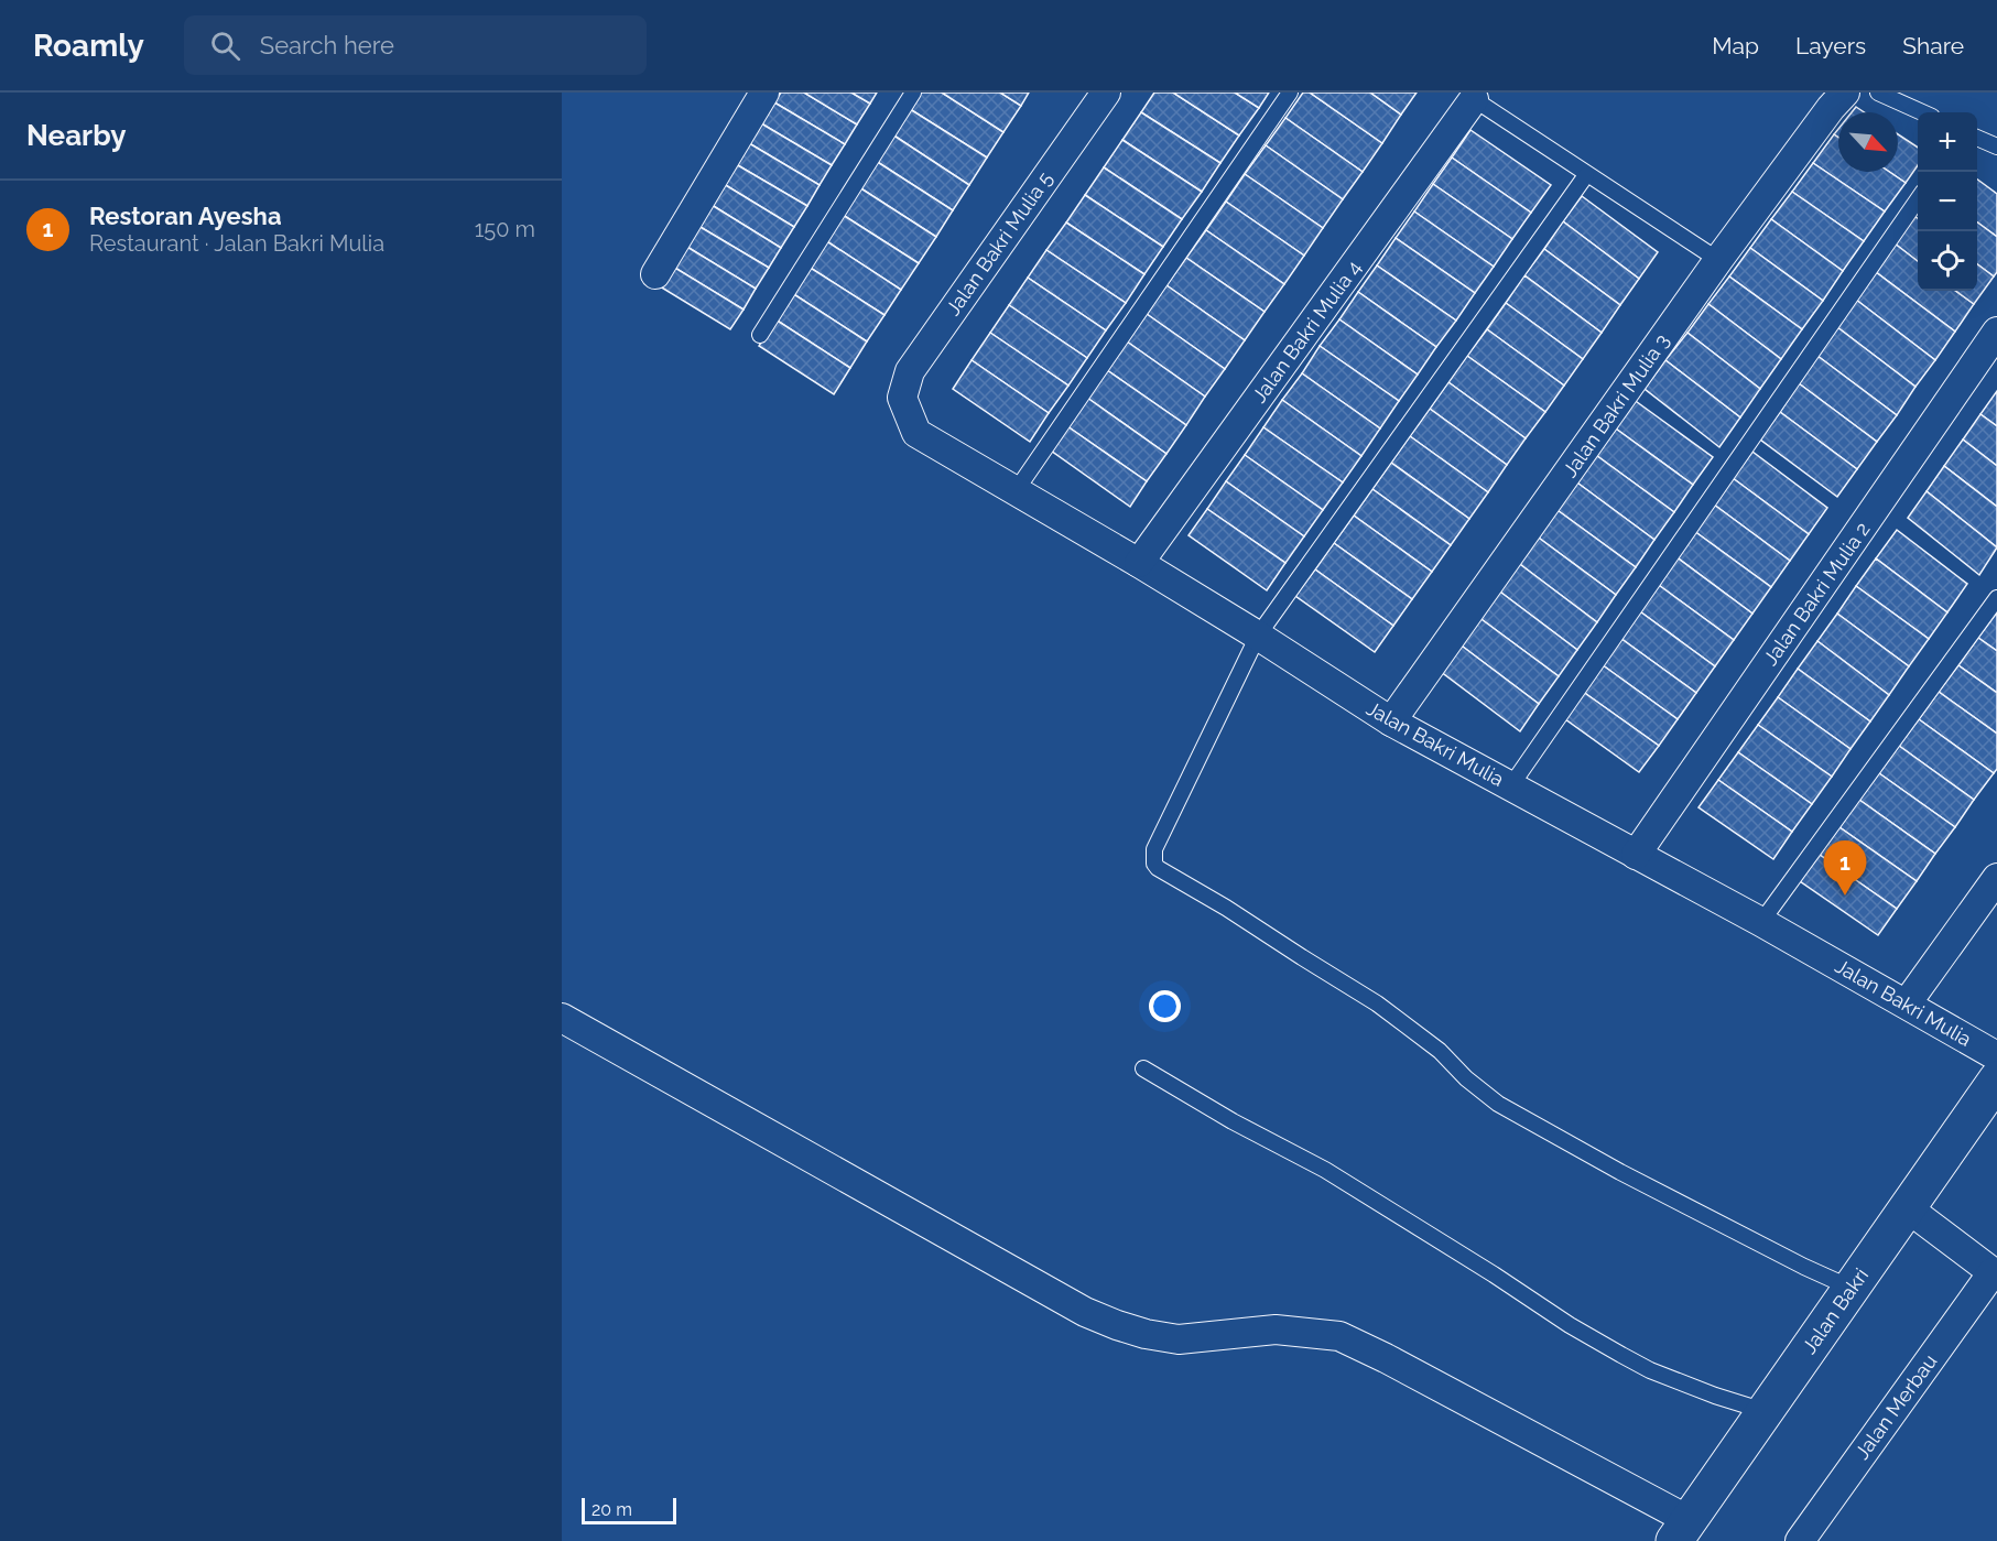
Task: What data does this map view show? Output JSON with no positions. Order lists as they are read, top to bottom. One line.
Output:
{"streets":{"main road":["Jalan Bakri"],"street":["Jalan Bakri Mulia 5","Jalan Bakri Mulia 4","Jalan Bakri Mulia 3","Jalan Bakri Mulia 2","Jalan Bakri Mulia","Jalan Merbau"]},"crossings":[["Jalan Bakri Mulia 5","Jalan Bakri Mulia"],["Jalan Bakri Mulia 4","Jalan Bakri Mulia"],["Jalan Bakri Mulia 3","Jalan Bakri Mulia"],["Jalan Bakri Mulia 2","Jalan Bakri Mulia"]],"scale_bar":"20 m","north":"bottom right","page":{"header":"Roamly","search":"Search here","nav":["Map","Layers","Share"],"heading":"Nearby","map_buttons":["+","−"],"list":[{"mark":"1","name":"Restoran Ayesha","note":"Restaurant · Jalan Bakri Mulia","value":"150 m"}],"pins":"1","scale":"20 m"}}
